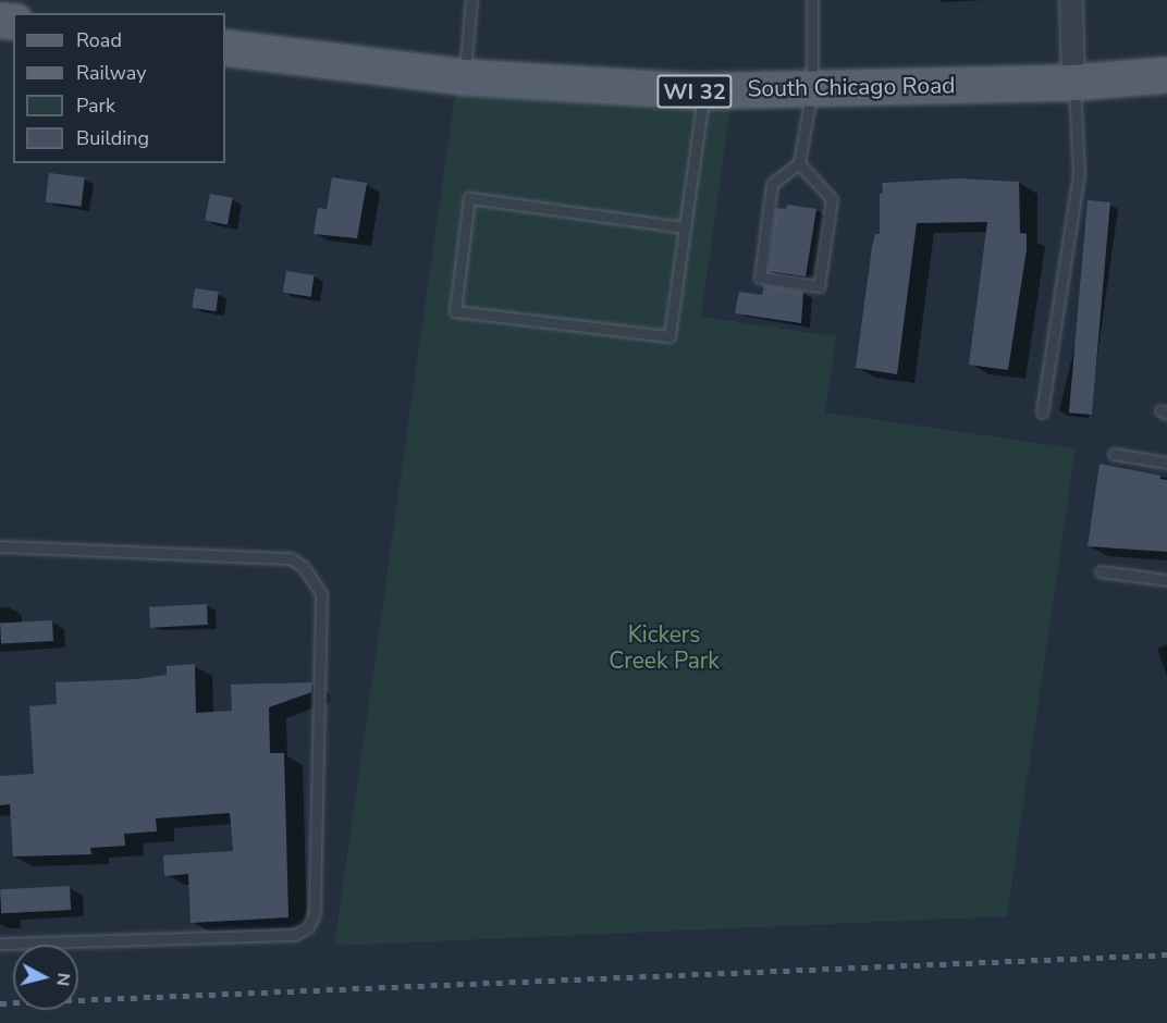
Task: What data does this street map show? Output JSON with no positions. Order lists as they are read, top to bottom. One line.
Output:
{"streets":{"main road":["South Chicago Road","WI 32"]},"parks":["Kickers Creek Park"],"legend":["Road","Railway","Park","Building"],"north":"right"}
